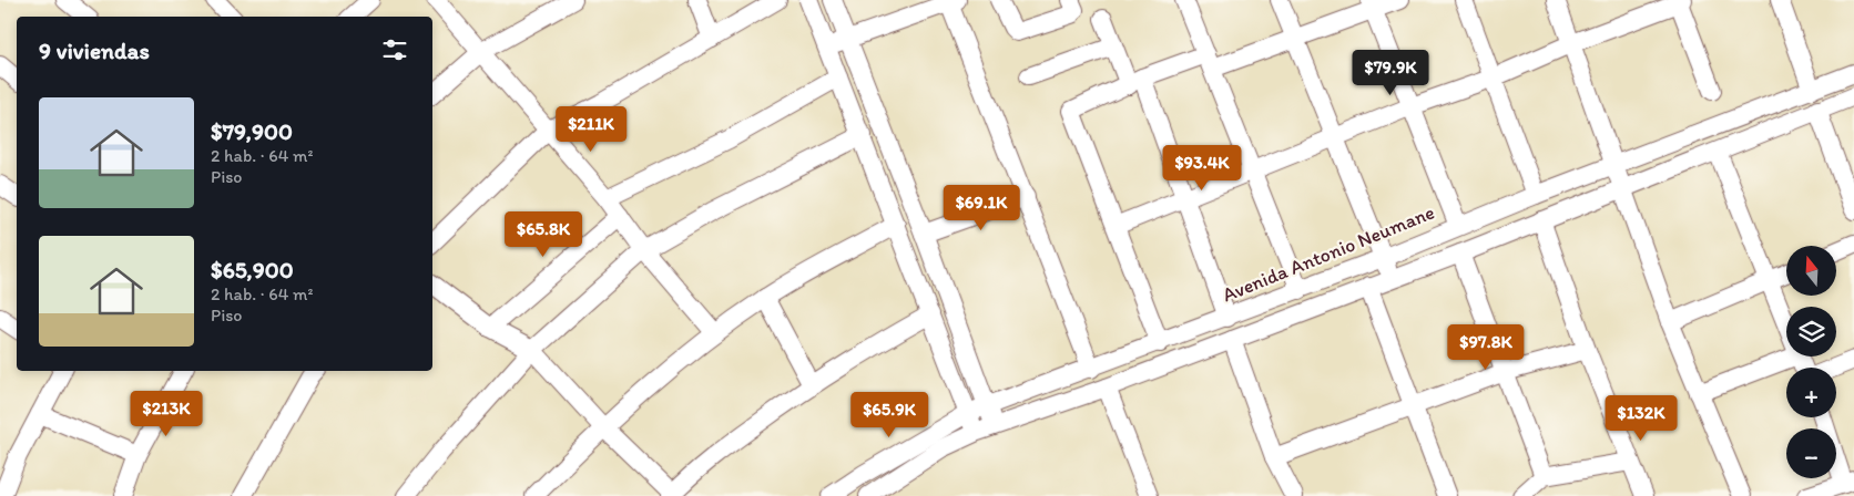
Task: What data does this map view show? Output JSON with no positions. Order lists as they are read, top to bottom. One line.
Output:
{"streets":{"street":["Avenida Antonio Neumane"]},"north":"top","page":{"heading":"9 viviendas","price":["$79.9K","$211K","$93.4K","$69.1K","$65.8K","$97.8K","$213K","$65.9K","$132K"],"list":[{"name":"$79,900","note":"2 hab. · 64 m² · Piso"},{"name":"$65,900","note":"2 hab. · 64 m² · Piso"}],"map_buttons":["+","−"]}}
